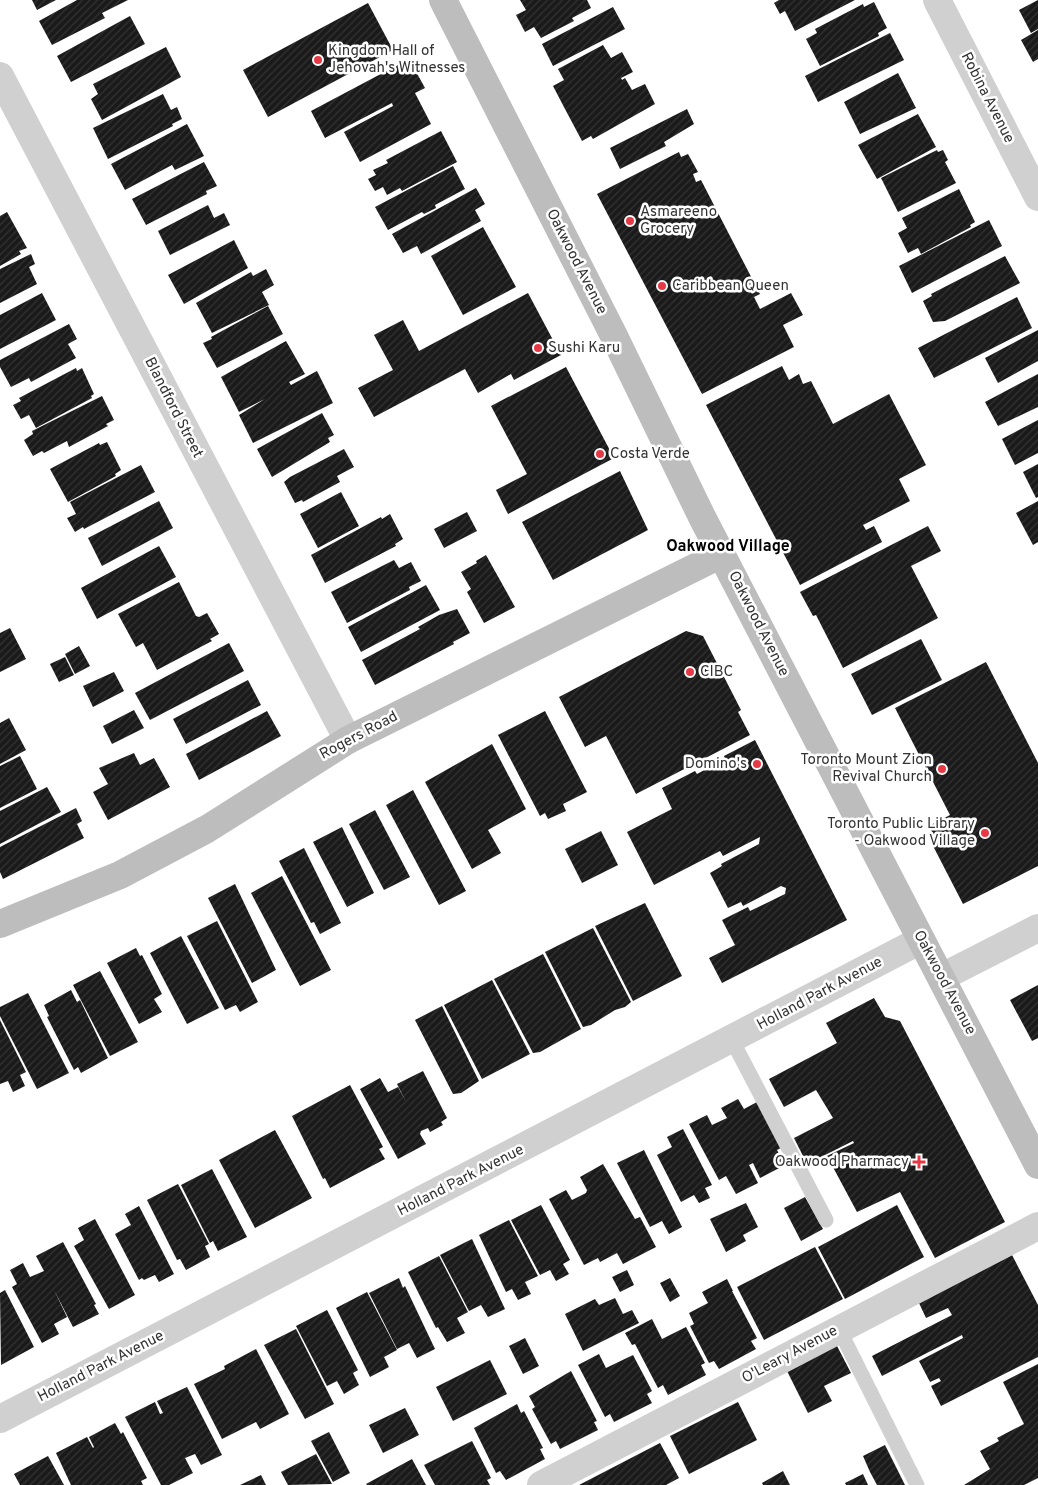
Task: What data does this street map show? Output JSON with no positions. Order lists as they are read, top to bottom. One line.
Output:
{"streets":{"street":["Robina Avenue","Oakwood Avenue","Blandford Street","Rogers Road","Holland Park Avenue","O'Leary Avenue"]},"crossings":[["Oakwood Avenue","Rogers Road"],["Oakwood Avenue","Holland Park Avenue"],["Blandford Street","Rogers Road"]],"districts":["Oakwood Village"],"places":{"other":["Kingdom Hall of Jehovah's Witnesses","Asmareeno Grocery","Caribbean Queen","Sushi Karu","Costa Verde","CIBC","Domino's","Toronto Mount Zion Revival Church","Toronto Public Library - Oakwood Village"],"health":["Oakwood Pharmacy"]}}
